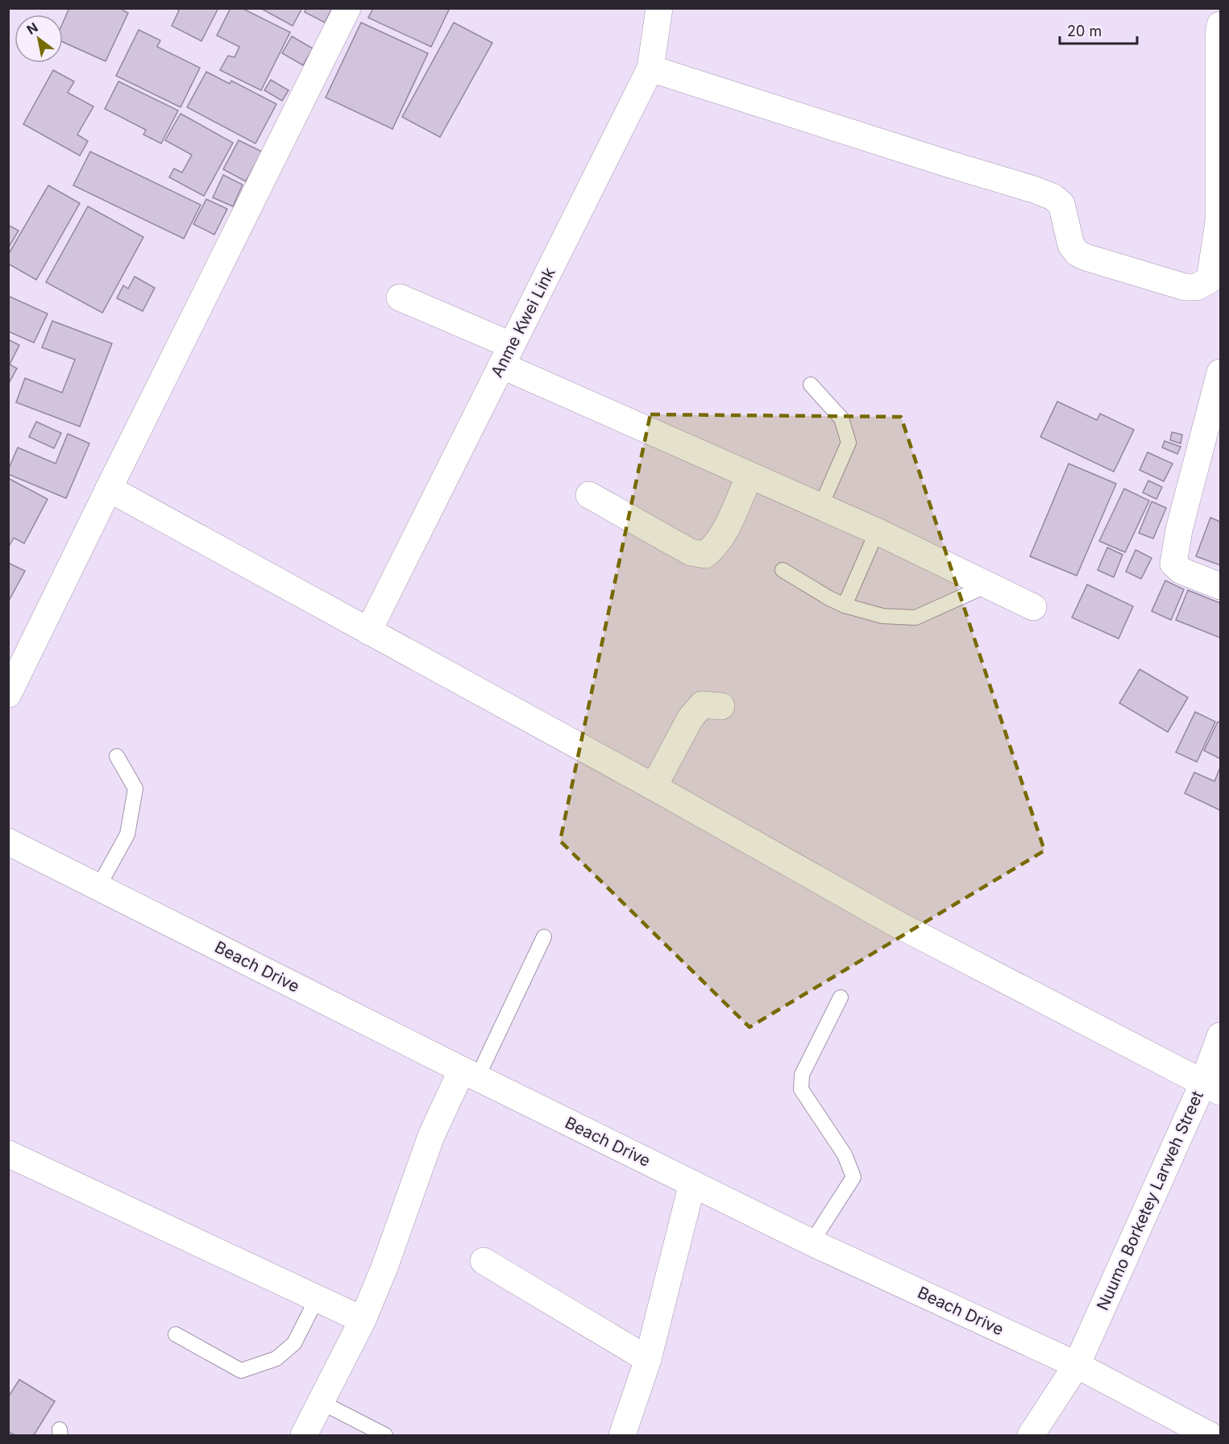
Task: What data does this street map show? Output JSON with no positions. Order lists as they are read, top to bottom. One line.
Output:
{"streets":{"street":["Anme Kwei Link","Beach Drive","Nuumo Borketey Larweh Street"]},"crossings":[["Beach Drive","Nuumo Borketey Larweh Street"]],"scale_bar":"20 m","north":"top left"}
